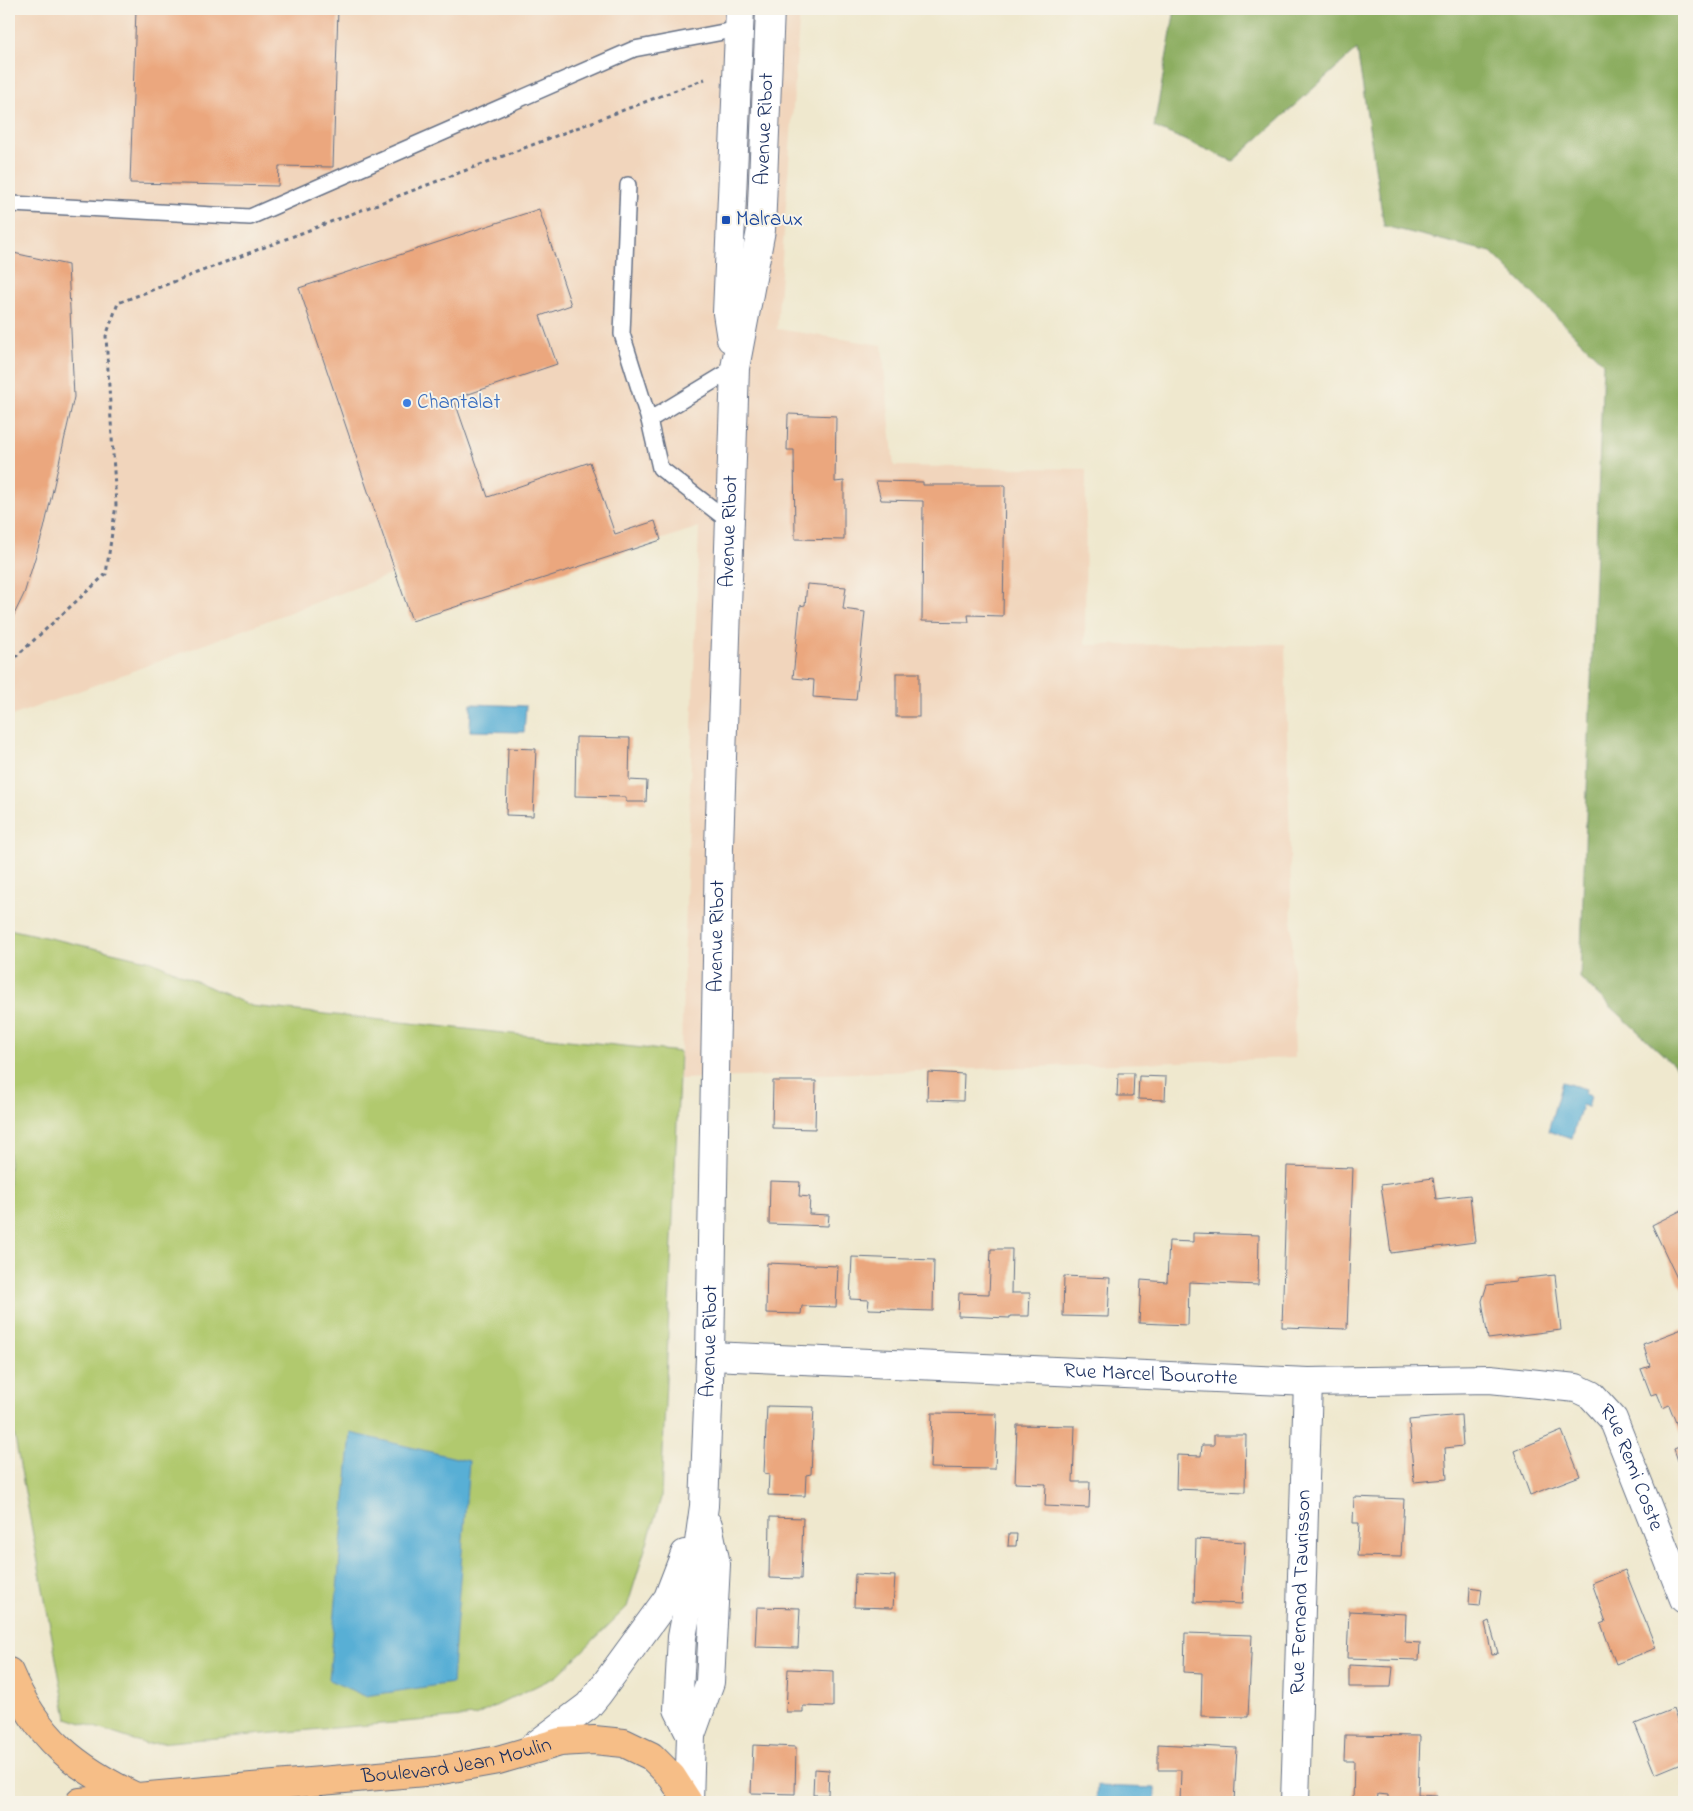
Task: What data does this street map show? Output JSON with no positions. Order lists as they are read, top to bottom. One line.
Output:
{"streets":{"main road":["Boulevard Jean Moulin"],"street":["Avenue Ribot","Rue Marcel Bourotte","Rue Remi Coste","Rue Fernand Taurisson"]},"crossings":[["Avenue Ribot","Rue Marcel Bourotte"],["Avenue Ribot","Boulevard Jean Moulin"],["Rue Marcel Bourotte","Rue Remi Coste"],["Rue Marcel Bourotte","Rue Fernand Taurisson"]],"places":{"transit":["Malraux"],"other":["Chantalat"]}}
